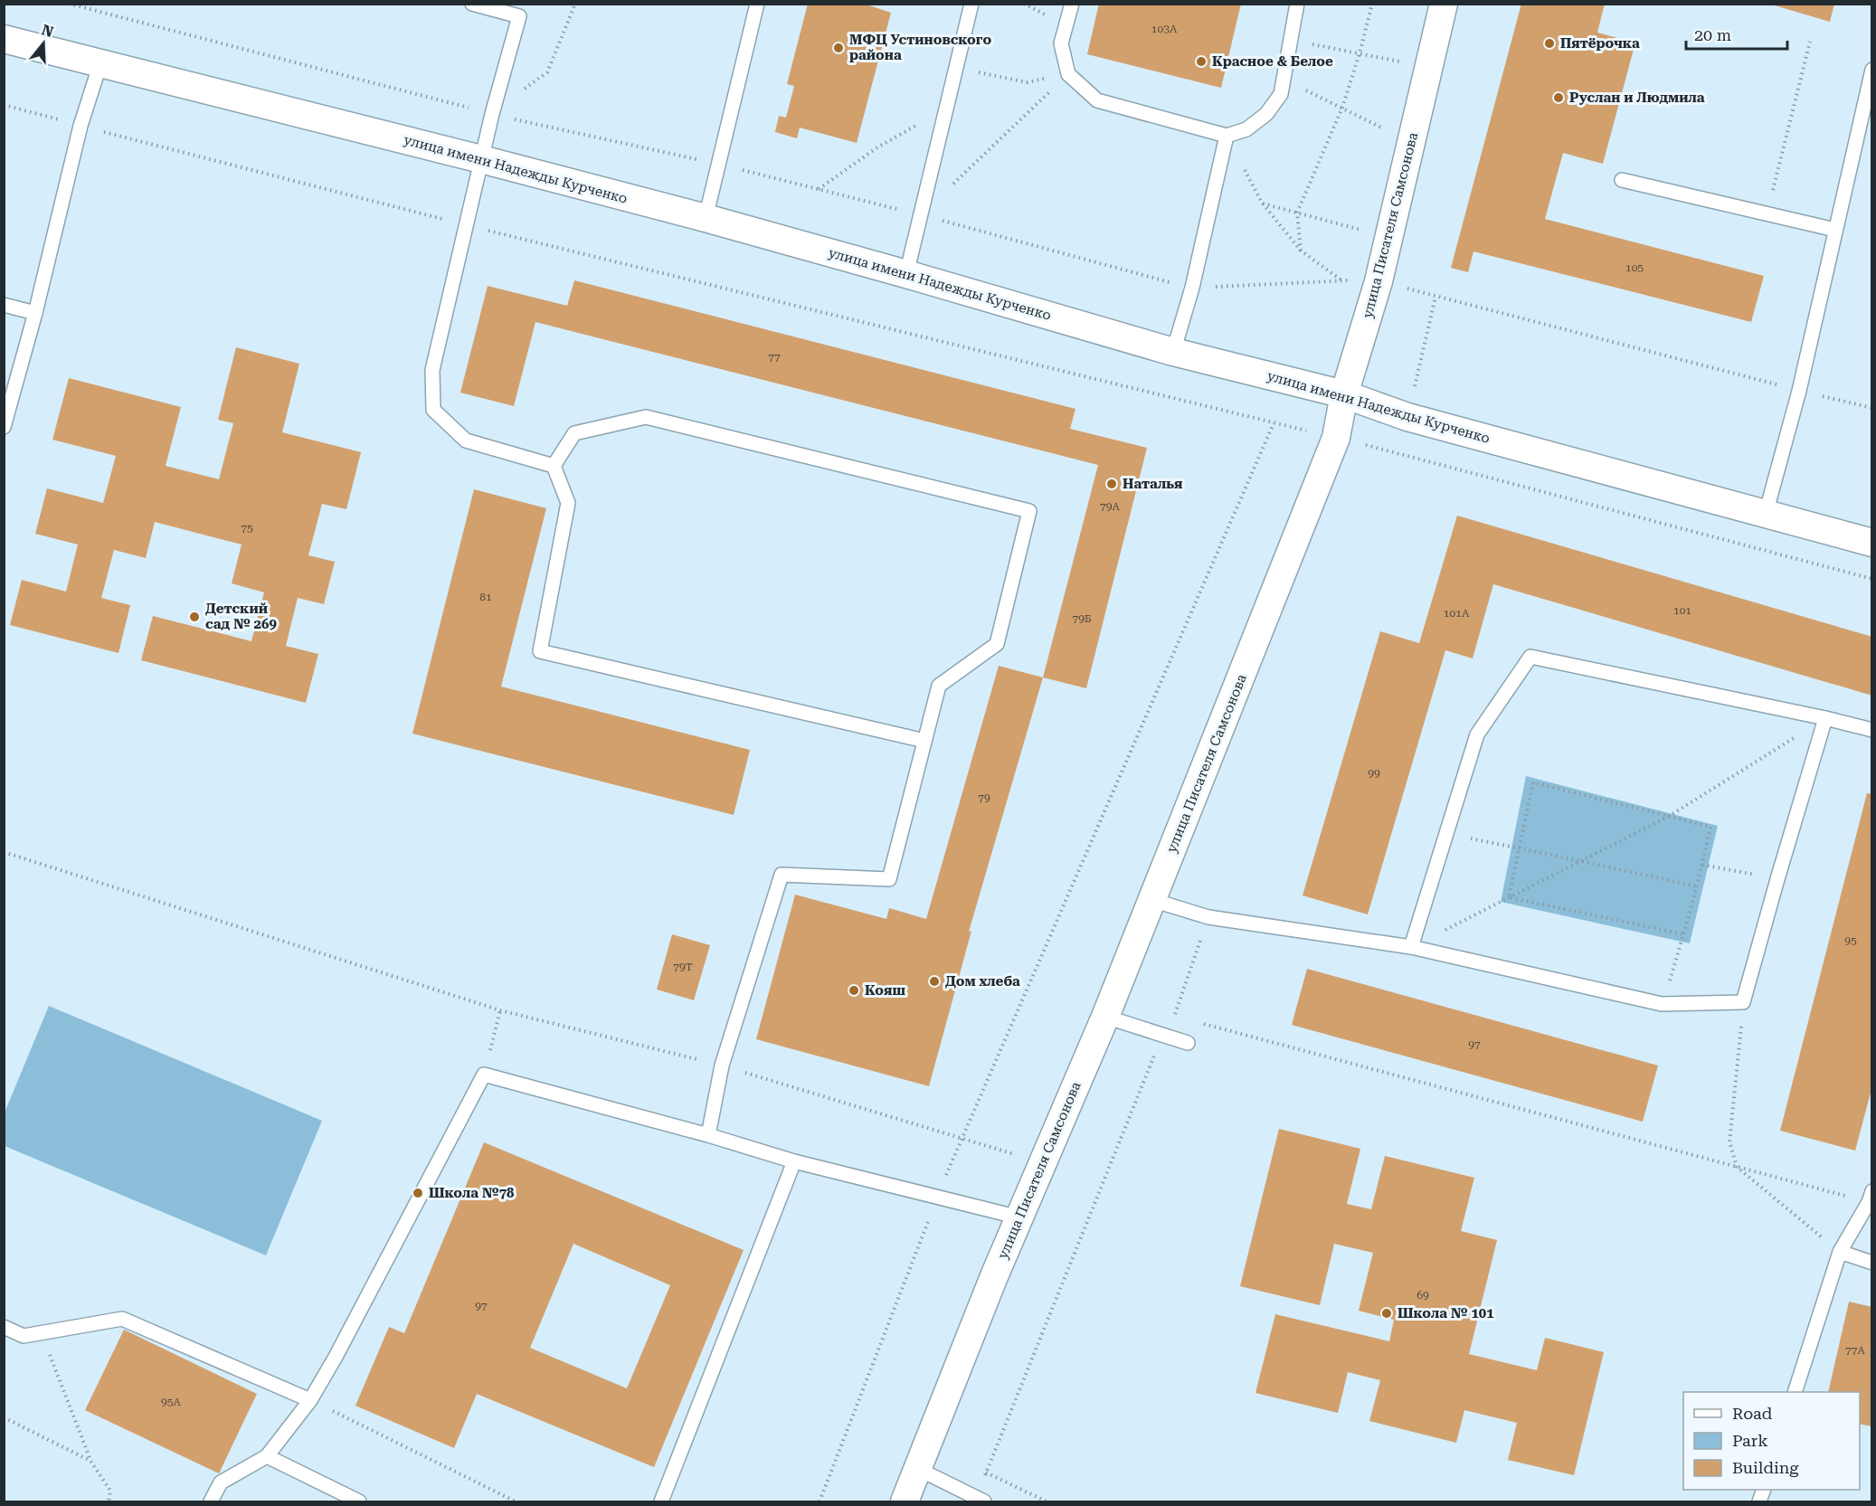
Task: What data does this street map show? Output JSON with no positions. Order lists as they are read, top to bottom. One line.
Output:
{"streets":{"street":["улица имени Надежды Курченко","улица Писателя Самсонова"]},"crossings":[["улица имени Надежды Курченко","улица Писателя Самсонова"]],"places":["Пятёрочка","МФЦ Устиновского района","Красное & Белое","Руслан и Людмила","Наталья","Детский сад № 269","Дом хлеба","Кояш","Школа №78","Школа № 101"],"house_numbers":["103А","105","77","79А","75","81","101","101А","79Б","99","79","95","79Т","97","69","97","77А","95А"],"legend":["Road","Park","Building"],"scale_bar":"20 m","north":"top"}
